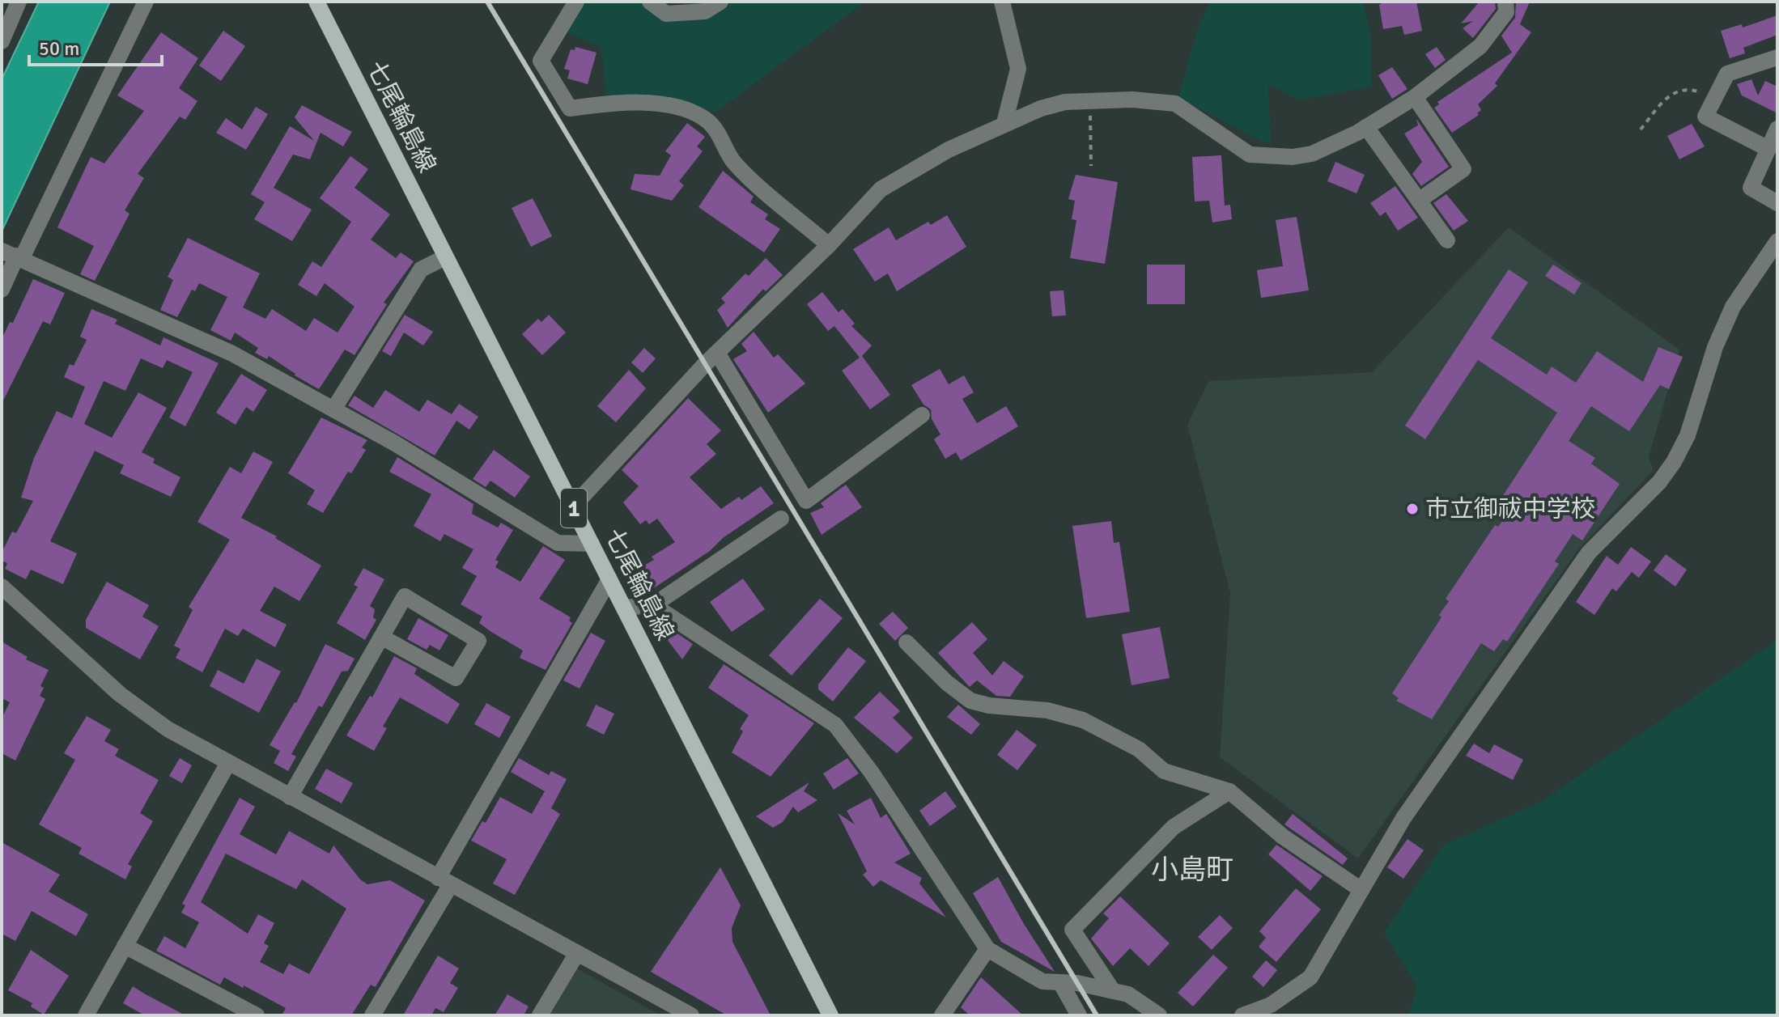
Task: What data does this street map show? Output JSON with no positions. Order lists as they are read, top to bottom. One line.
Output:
{"streets":{"main road":["七尾輪島線","1"]},"districts":["小島町"],"places":["市立御祓中学校"],"scale_bar":"50 m"}
